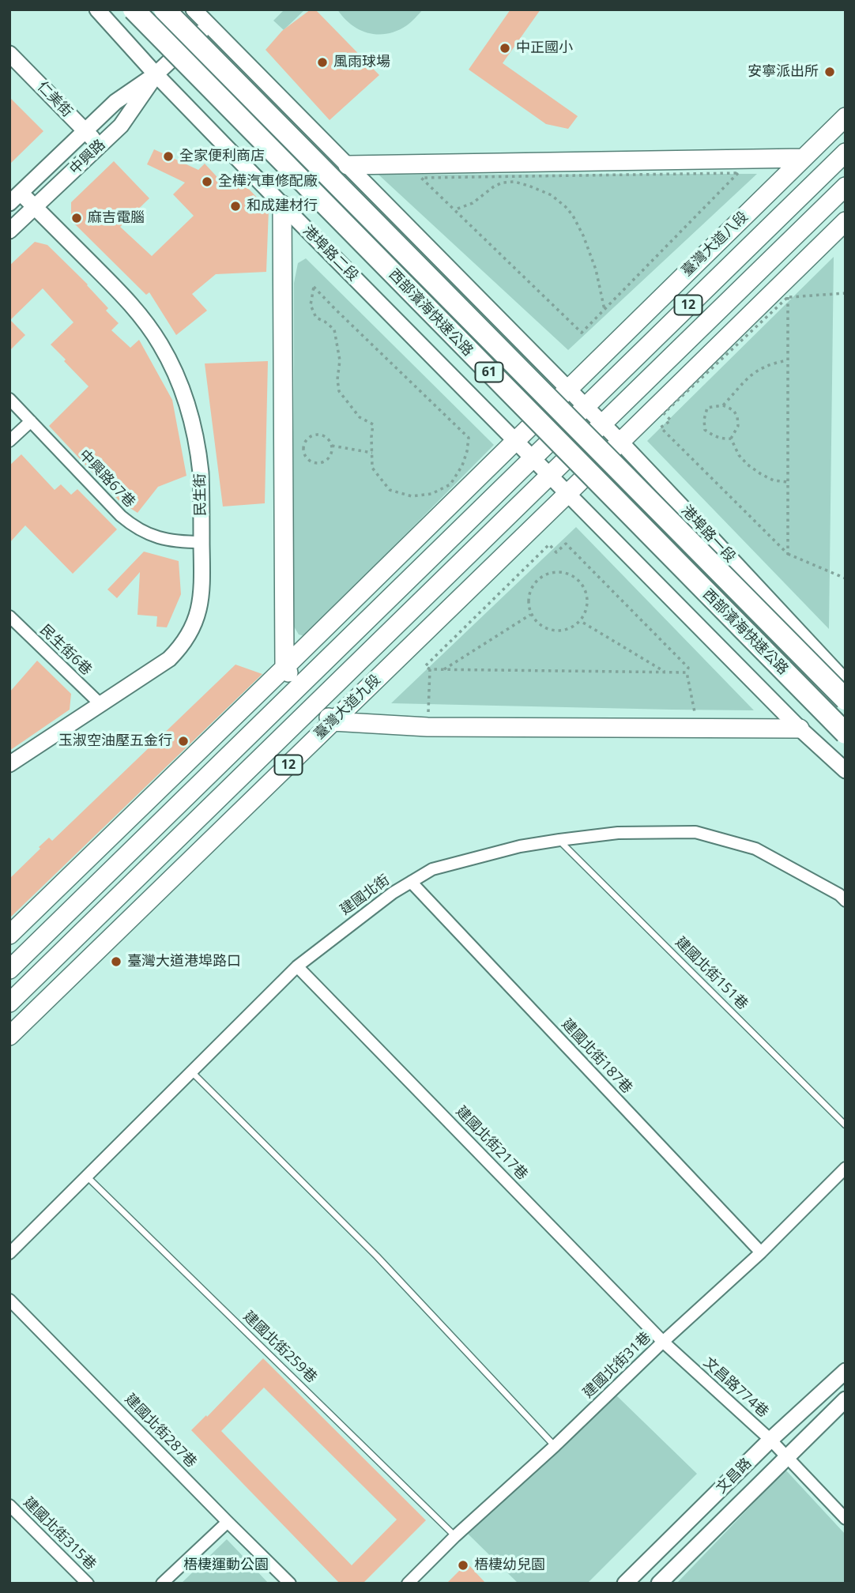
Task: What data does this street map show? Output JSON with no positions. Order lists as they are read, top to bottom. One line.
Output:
{"streets":{"highway":["西部濱海快速公路","61"],"main road":["臺灣大道八段","12","臺灣大道九段"],"street":["仁美街","中興路","港埠路二段","中興路67巷","民生街","港埠路一段","民生街6巷","建國北街","建國北街187巷","建國北街217巷","建國北街31巷","文昌路774巷","建國北街287巷","文昌路","建國北街315巷"],"lane":["建國北街151巷","建國北街259巷"]},"crossings":[["仁美街","中興路"],["中興路","港埠路二段"],["中興路","民生街"],["臺灣大道八段","港埠路二段"],["臺灣大道八段","12"],["臺灣大道八段","港埠路一段"],["港埠路二段","12"],["港埠路二段","臺灣大道九段"],["12","港埠路一段"],["12","臺灣大道九段"],["中興路67巷","民生街"],["民生街","民生街6巷"],["建國北街","建國北街151巷"],["建國北街","建國北街187巷"],["建國北街","建國北街217巷"],["建國北街","建國北街259巷"],["建國北街187巷","建國北街31巷"],["建國北街217巷","建國北街31巷"],["建國北街217巷","文昌路774巷"],["建國北街259巷","建國北街31巷"],["建國北街31巷","文昌路774巷"],["文昌路774巷","文昌路"]],"parks":["梧棲運動公園"],"places":["中正國小","風雨球場","安寧派出所","全家便利商店","全樺汽車修配廠","和成建材行","麻吉電腦","玉淑空油壓五金行","臺灣大道港埠路口","梧棲幼兒園"]}
